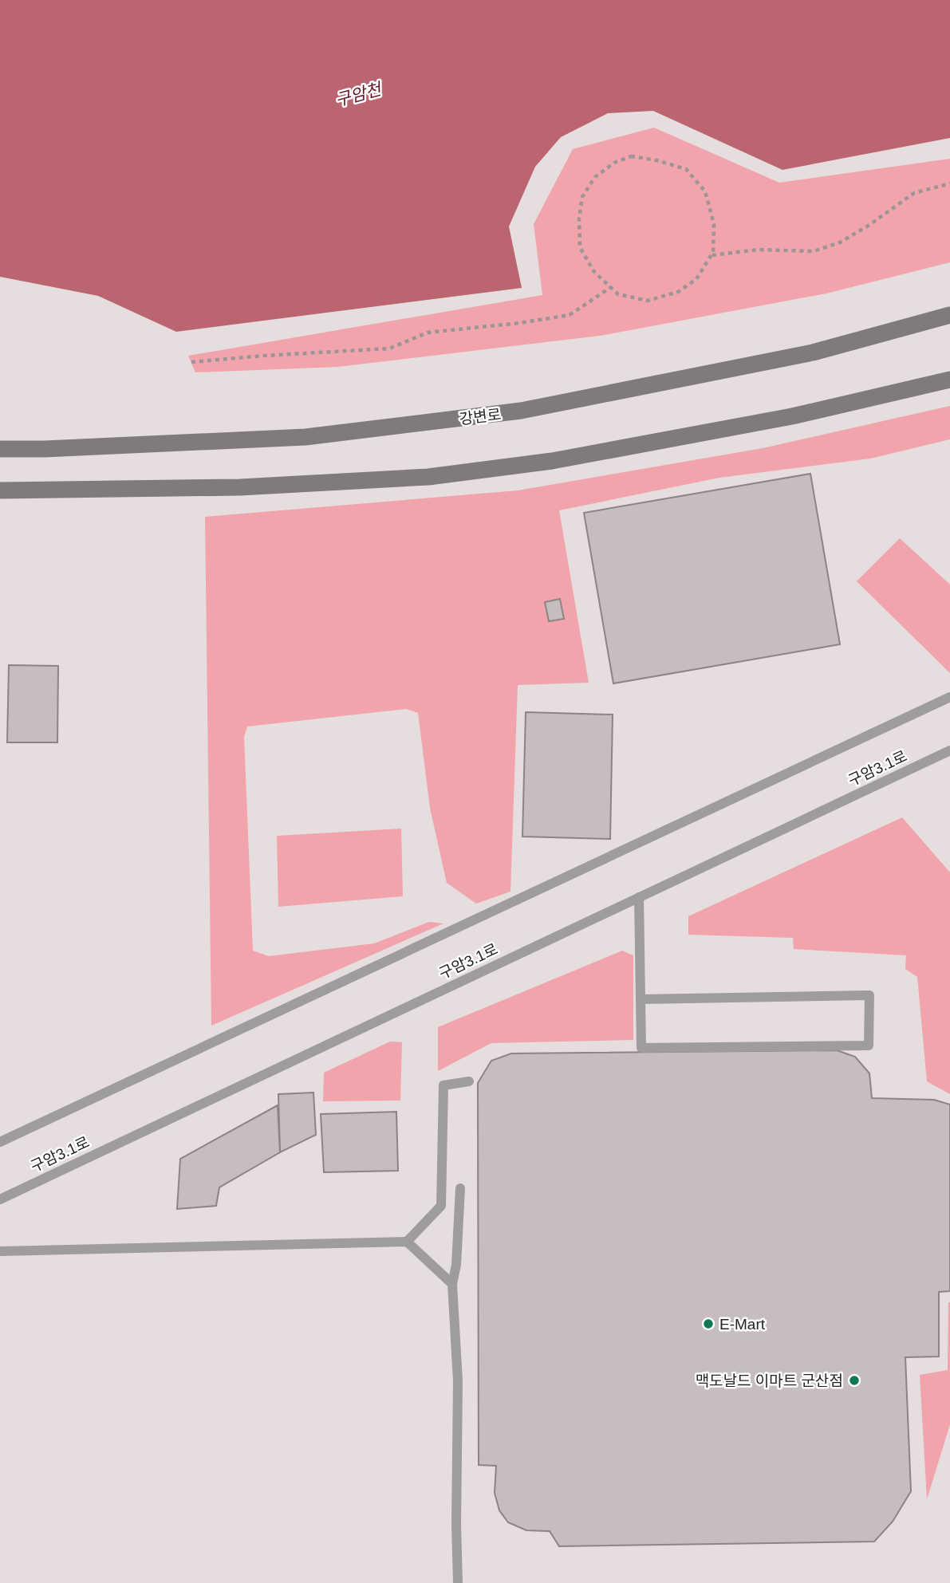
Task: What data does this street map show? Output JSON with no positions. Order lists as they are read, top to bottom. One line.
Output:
{"streets":{"street":["강변로"],"lane":["구암3.1로"]},"water":["구암천"],"places":["E-Mart","맥도날드 이마트 군산점"]}
